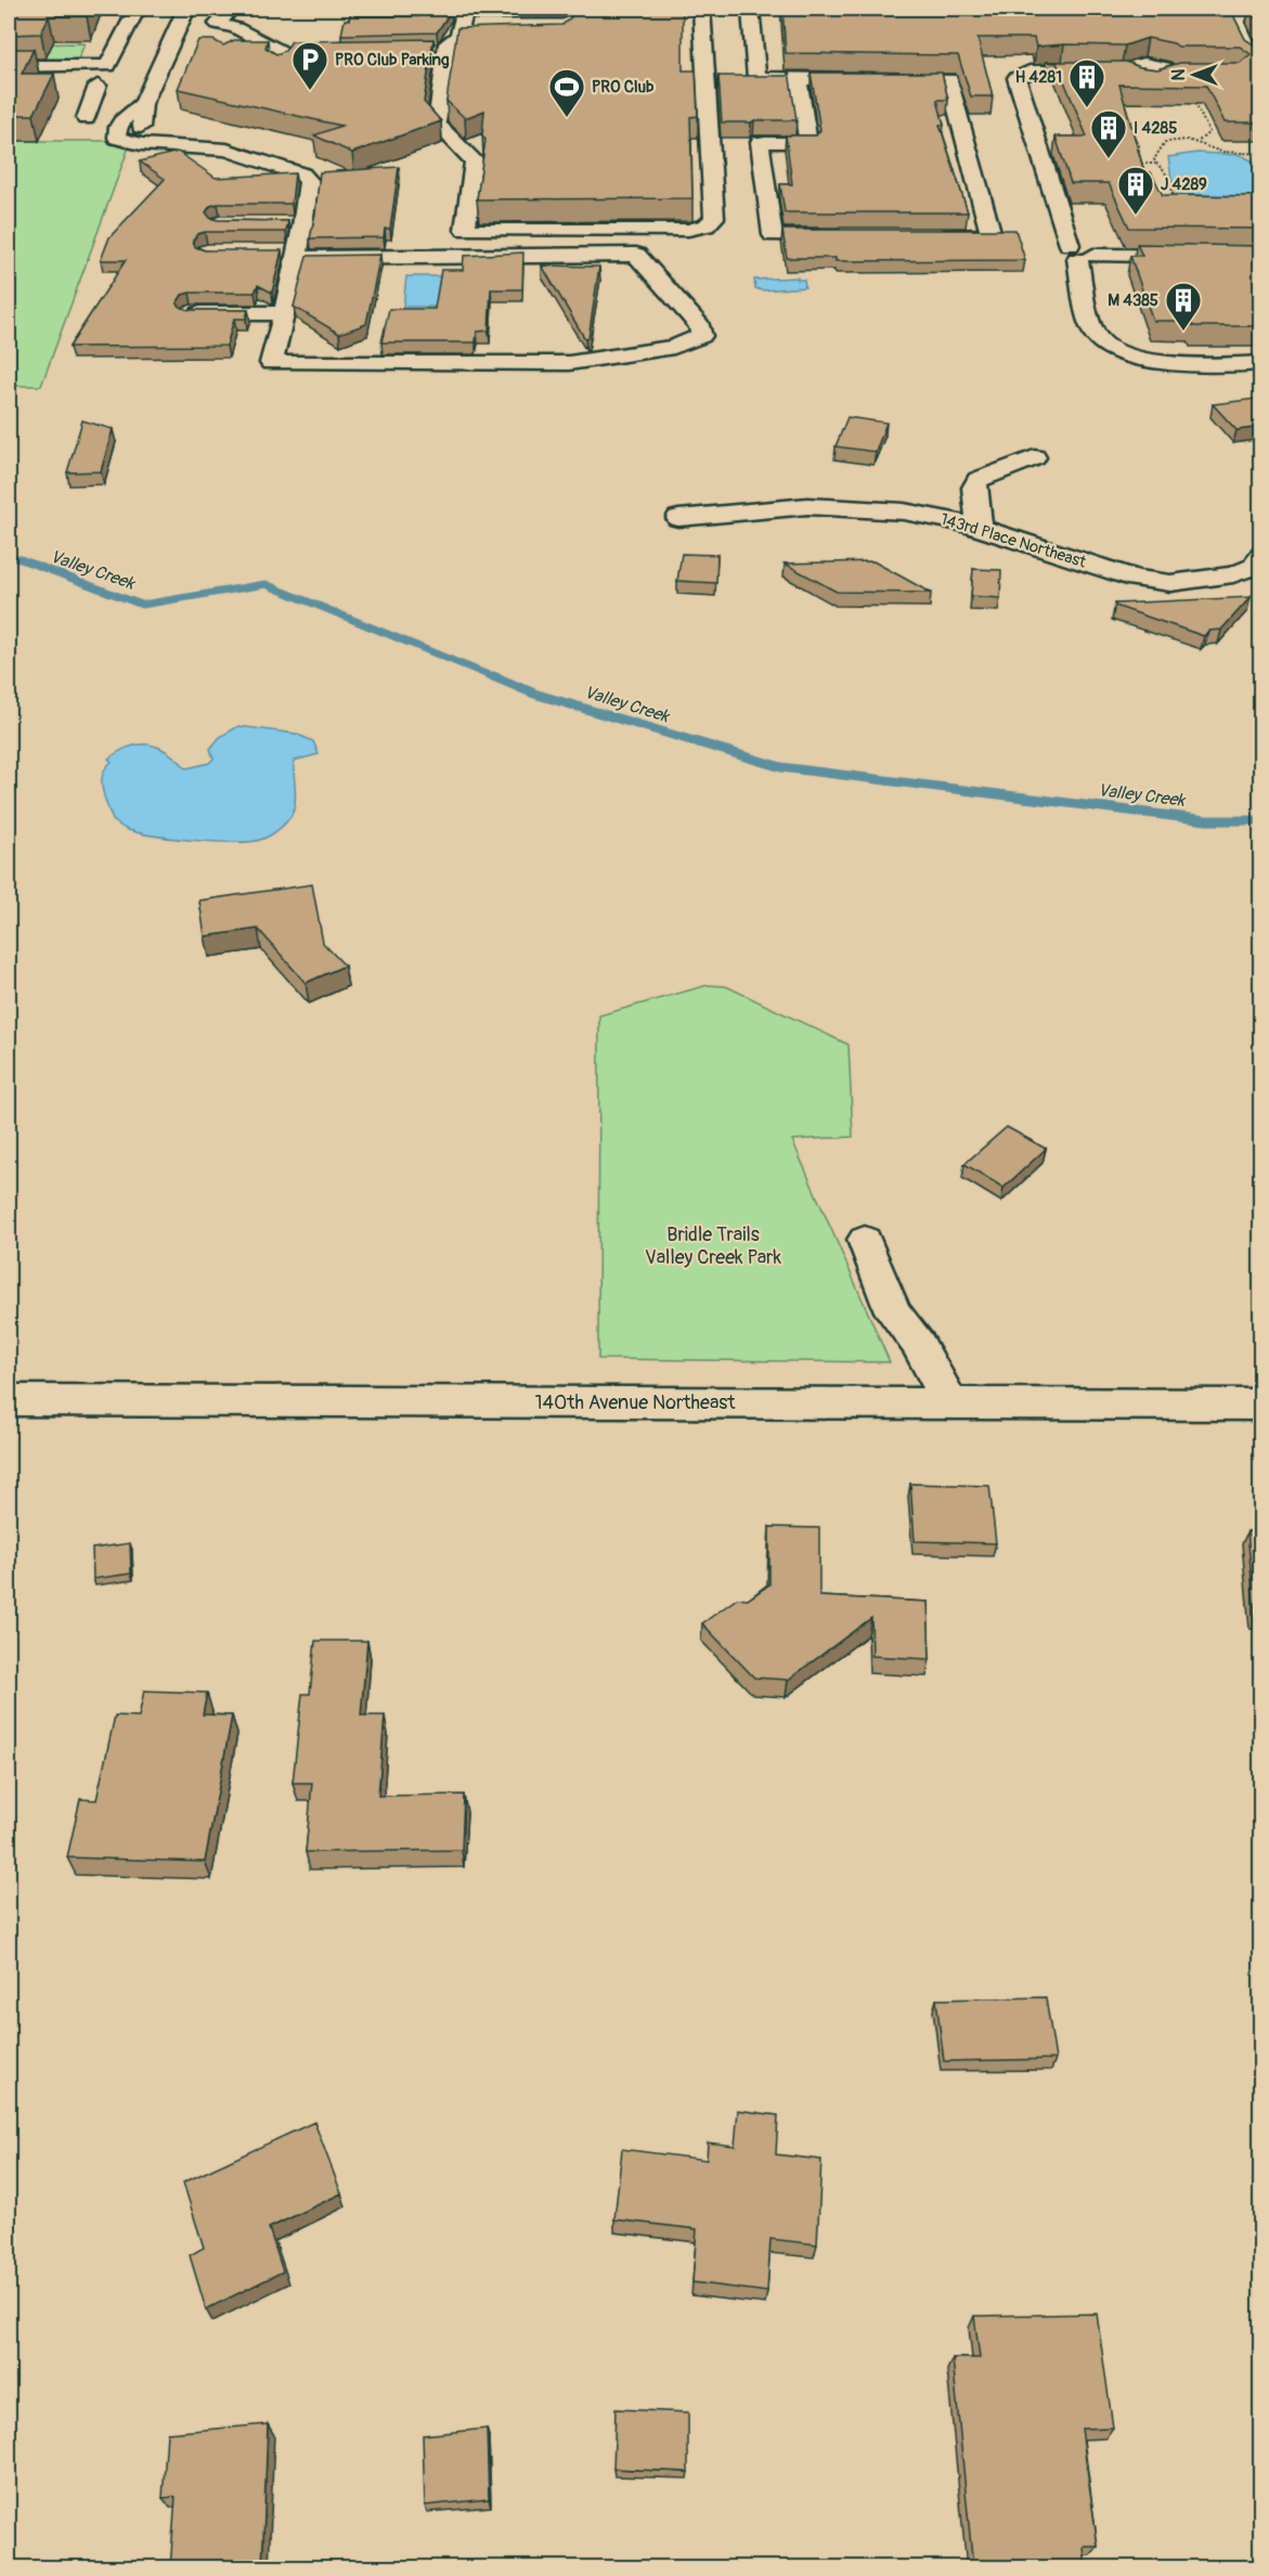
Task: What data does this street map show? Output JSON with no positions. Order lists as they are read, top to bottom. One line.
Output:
{"streets":{"street":["143rd Place Northeast","140th Avenue Northeast"]},"water":["Valley Creek"],"parks":["Bridle Trails Valley Creek Park"],"places":{"parking":["PRO Club Parking"],"building":["H 4281","I 4285","J 4289","M 4385"],"sports":["PRO Club"]},"north":"left"}
